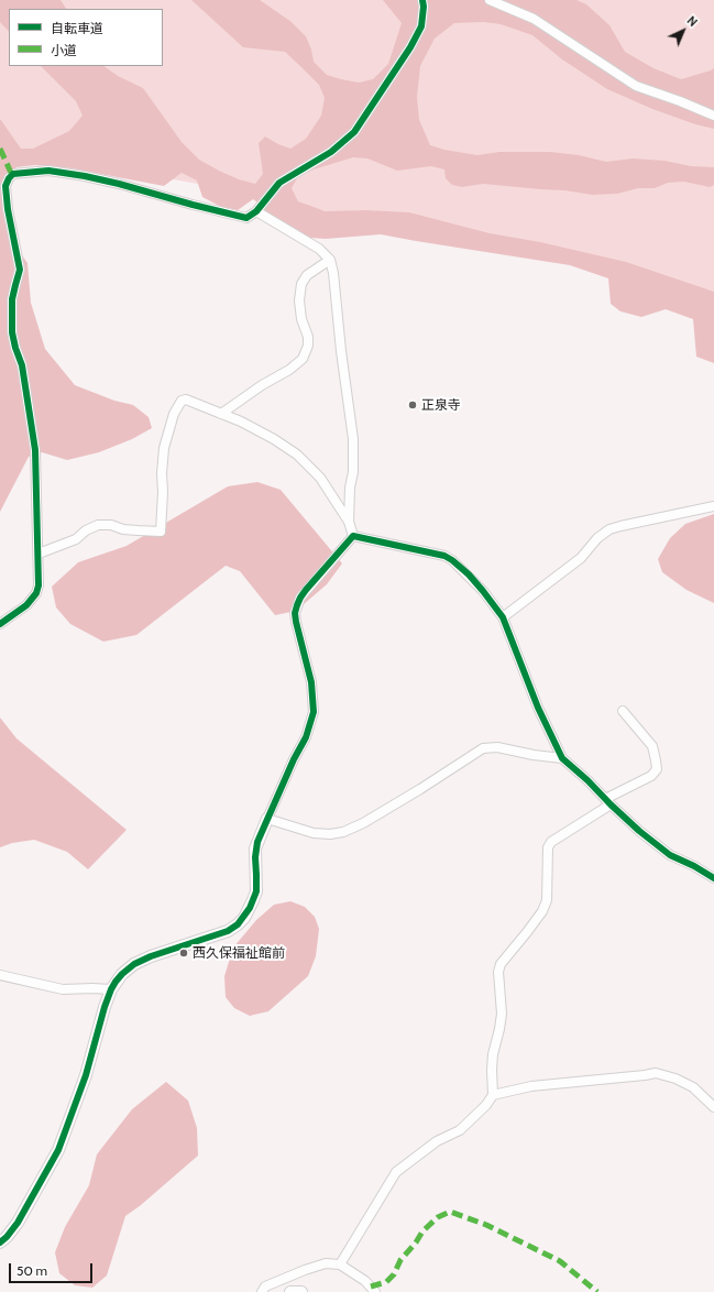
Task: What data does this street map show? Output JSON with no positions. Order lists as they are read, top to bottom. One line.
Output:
{"places":["正泉寺","西久保福祉館前"],"legend":["自転車道","小道"],"scale_bar":"50 m","north":"top right"}
